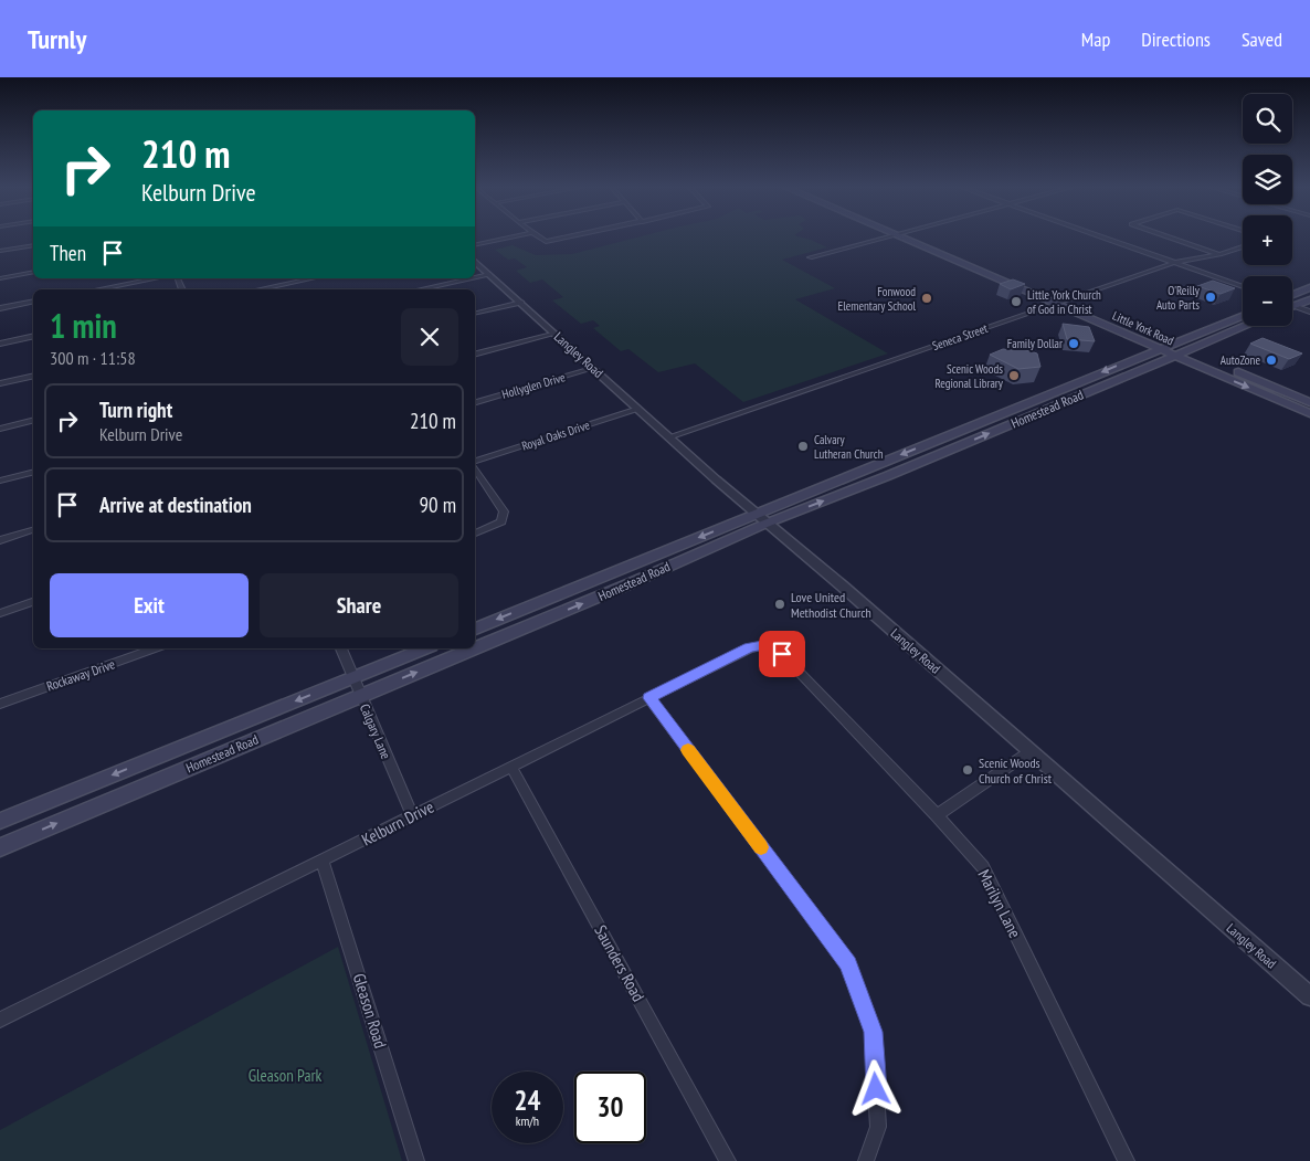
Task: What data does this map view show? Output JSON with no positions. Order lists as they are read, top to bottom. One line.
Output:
{"streets":{"main road":["Little York Road","Homestead Road"],"street":["Seneca Street","Langley Road","Hollyglen Drive","Royal Oaks Drive","Rockaway Drive","Calgary Lane","Kelburn Drive","Marilyn Lane","Saunders Road","Gleason Road"]},"crossings":[["Little York Road","Seneca Street"],["Little York Road","Homestead Road"],["Seneca Street","Langley Road"],["Langley Road","Hollyglen Drive"],["Langley Road","Homestead Road"],["Langley Road","Royal Oaks Drive"],["Homestead Road","Calgary Lane"],["Calgary Lane","Kelburn Drive"],["Kelburn Drive","Marilyn Lane"],["Kelburn Drive","Saunders Road"],["Kelburn Drive","Gleason Road"]],"parks":["Gleason Park"],"places":["O'Reilly Auto Parts","Fonwood Elementary School","Little York Church of God in Christ","Family Dollar","AutoZone","Scenic Woods Regional Library","Calvary Lutheran Church","Love United Methodist Church","Scenic Woods Church of Christ"],"page":{"header":"Turnly","nav":["Map","Directions","Saved"],"map_buttons":["+","−"],"turn":["210 m","Kelburn Drive"],"then":"Then","heading":["1 min","300 m · 11:58"],"list":[{"name":"Turn right","note":"Kelburn Drive","value":"210 m"},{"name":"Arrive at destination","value":"90 m"}],"buttons":["Exit","Share"],"speed":"24 km/h","limit":"30"}}
